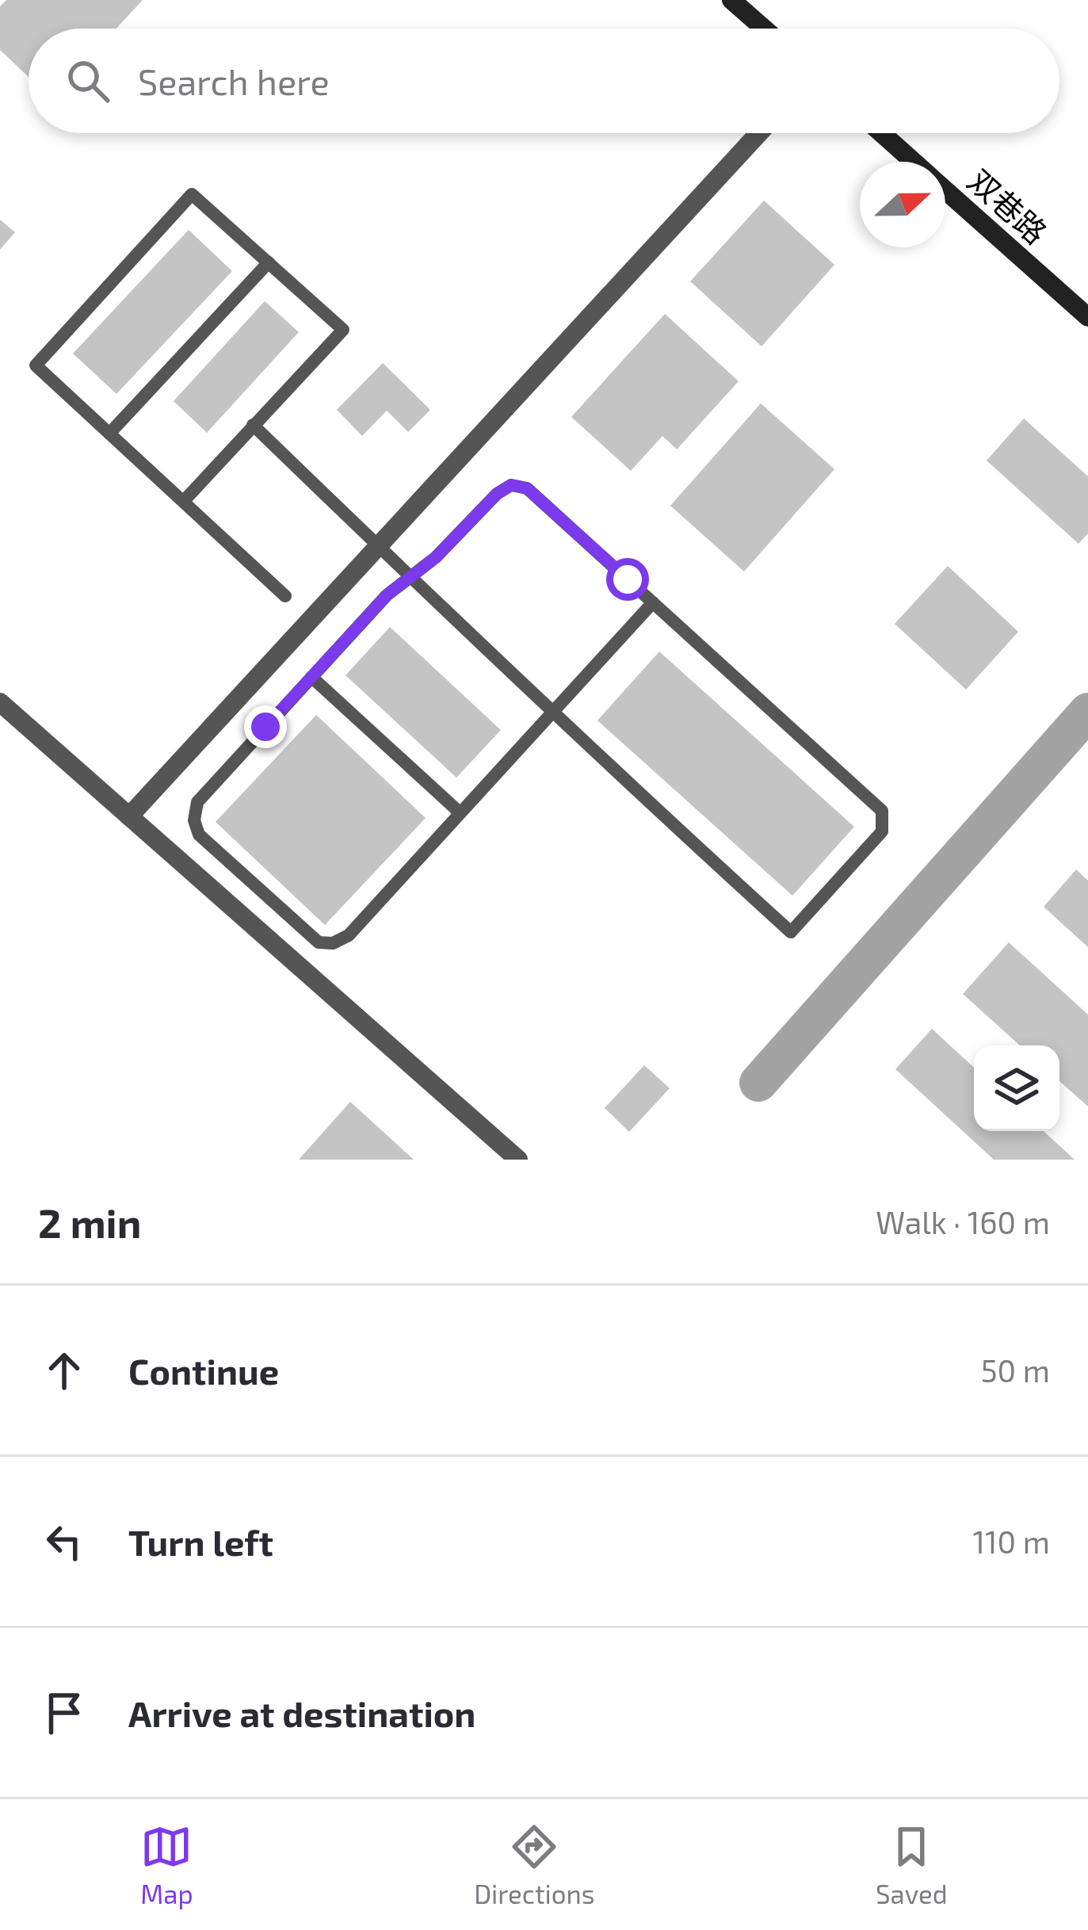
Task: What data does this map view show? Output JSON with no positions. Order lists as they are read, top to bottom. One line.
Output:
{"streets":{"main road":["双巷路"]},"north":"right","page":{"search":"Search here","heading":["2 min","Walk · 160 m"],"list":[["Continue","50 m"],["Turn left","110 m"],"Arrive at destination"],"nav":["Map","Directions","Saved"]}}
